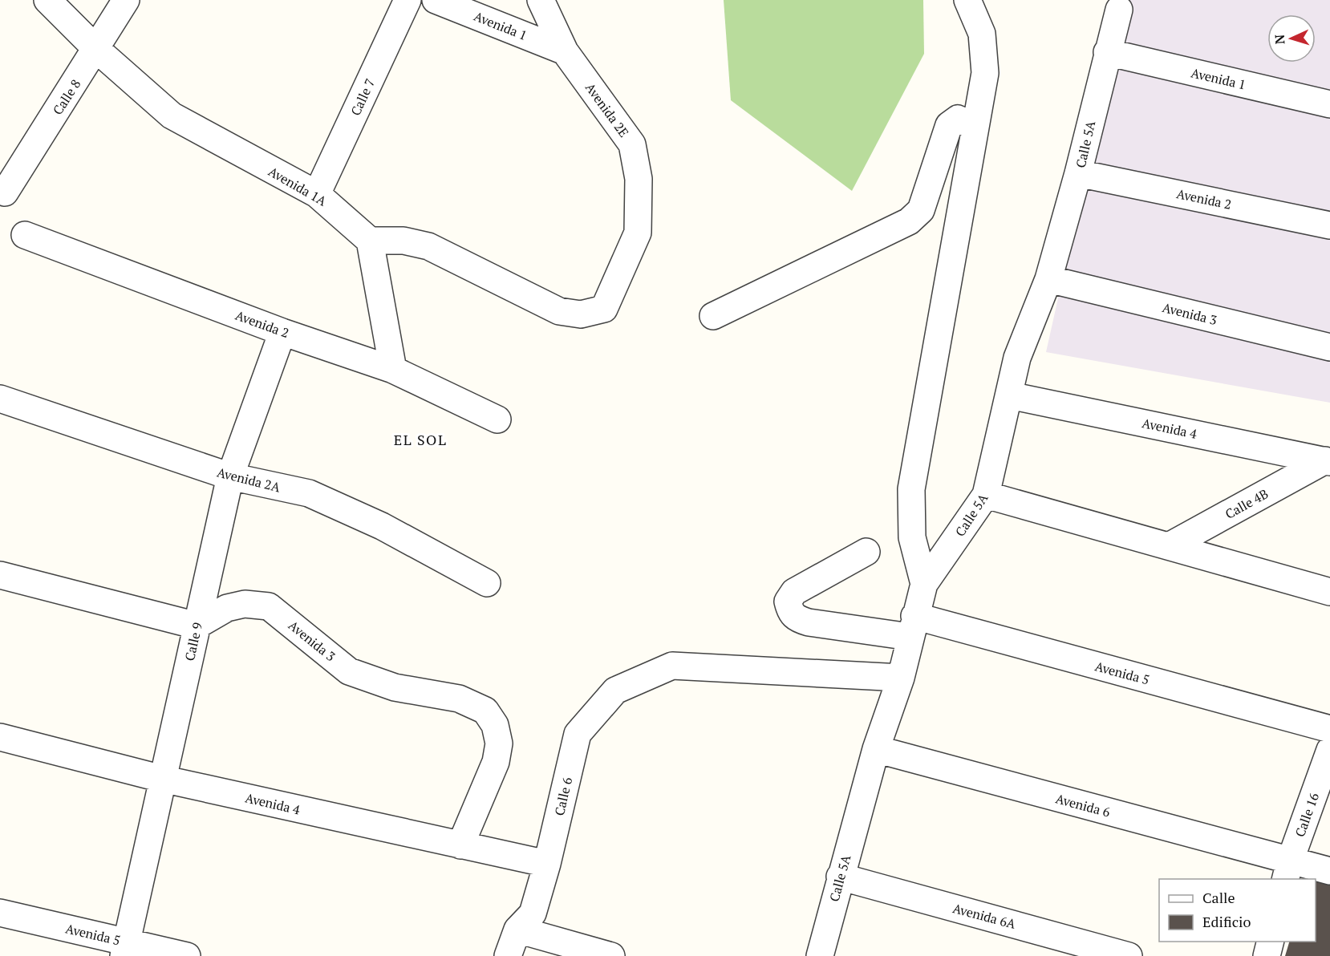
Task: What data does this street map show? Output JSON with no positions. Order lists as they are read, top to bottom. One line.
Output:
{"streets":{"street":["Avenida 1","Calle 8","Calle 7","Avenida 2E","Calle 5A","Avenida 1A","Avenida 2","Avenida 3","Avenida 4","Avenida 2A","Calle 4B","Calle 9","Avenida 5","Calle 6","Avenida 6","Calle 16","Avenida 6A"]},"crossings":[["Avenida 1","Avenida 2E"],["Avenida 1","Calle 5A"],["Calle 8","Avenida 1A"],["Calle 7","Avenida 1A"],["Avenida 2E","Avenida 1A"],["Calle 5A","Avenida 2"],["Calle 5A","Avenida 3"],["Calle 5A","Avenida 4"],["Calle 5A","Avenida 5"],["Calle 5A","Calle 6"],["Calle 5A","Avenida 6"],["Calle 5A","Avenida 6A"],["Avenida 2","Calle 9"],["Avenida 3","Avenida 4"],["Avenida 3","Calle 9"],["Avenida 4","Calle 4B"],["Avenida 4","Calle 9"],["Avenida 4","Calle 6"],["Avenida 2A","Calle 9"],["Calle 9","Avenida 5"],["Avenida 5","Calle 16"],["Avenida 6","Calle 16"]],"districts":["EL SOL"],"legend":["Calle","Edificio"],"north":"left"}
